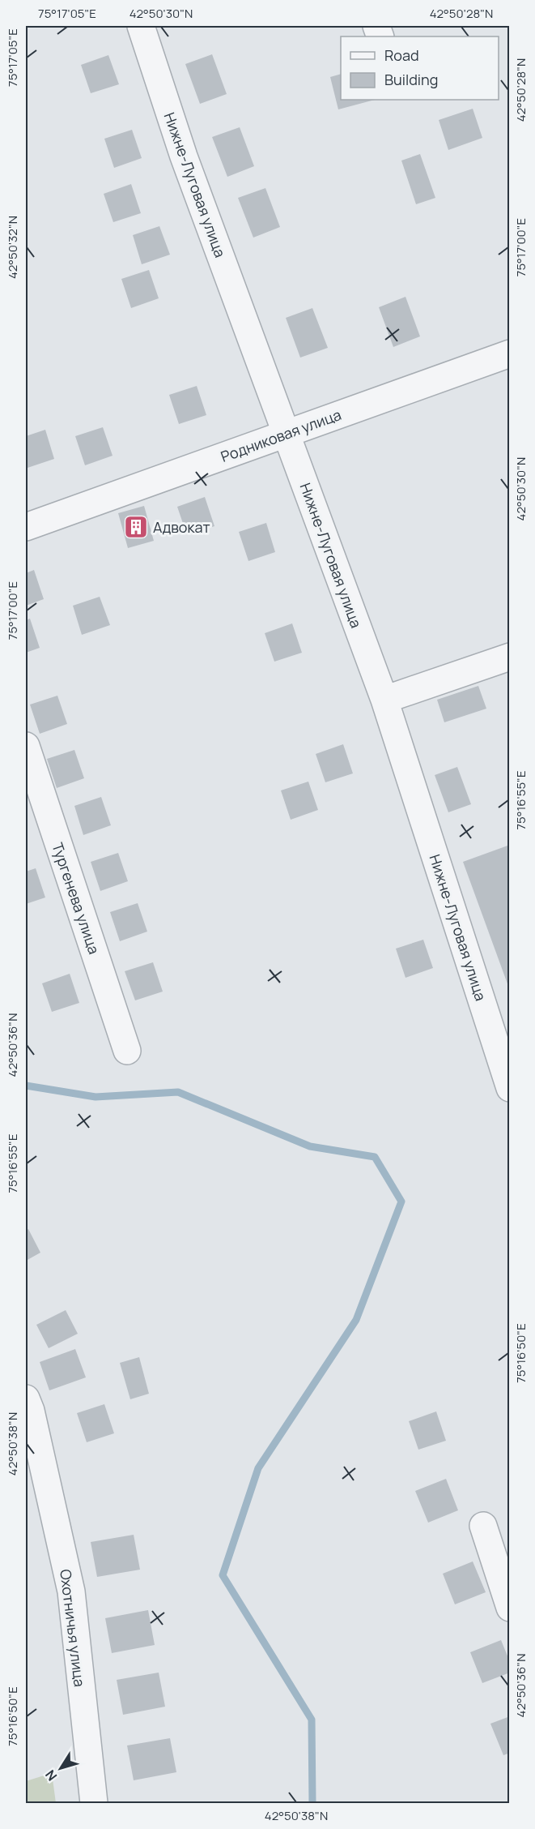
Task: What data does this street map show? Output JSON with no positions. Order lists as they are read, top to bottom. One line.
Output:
{"streets":{"street":["Нижне-Луговая улица","Родниковая улица","Тургенева улица","Охотничья улица"]},"crossings":[["Нижне-Луговая улица","Родниковая улица"]],"places":{"building":["Адвокат"]},"legend":["Road","Building"],"north":"bottom left","coordinates":["75°17'05\"E","42°50'30\"N","42°50'28\"N","75°17'00\"E","42°50'32\"N","75°16'55\"E","42°50'36\"N","75°16'50\"E","42°50'38\"N"]}
